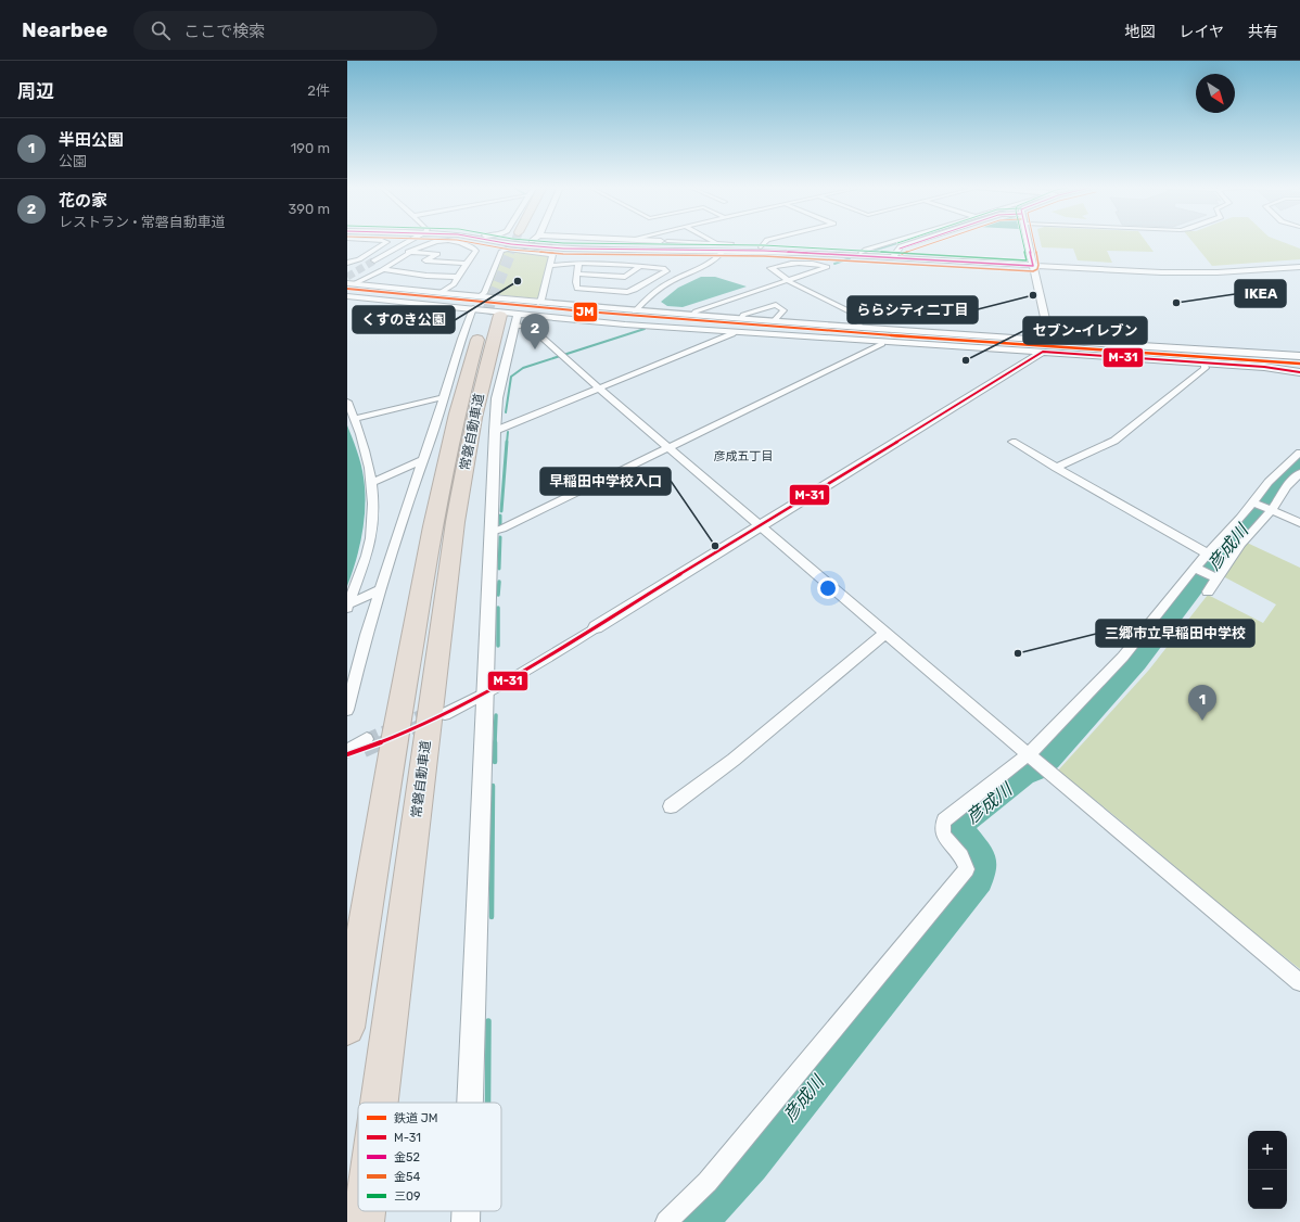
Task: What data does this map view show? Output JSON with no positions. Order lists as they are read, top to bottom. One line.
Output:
{"streets":{"highway":["常磐自動車道"]},"districts":["彦成五丁目"],"water":["彦成川"],"places":["くすのき公園","ららシティ二丁目","IKEA","セブン-イレブン","早稲田中学校入口","三郷市立早稲田中学校"],"lines":["transit line 金52","transit line 金54","transit line 三09","rail line JM","transit line M-31"],"legend":["鉄道 JM","M-31","金52","金54","三09"],"north":"bottom right","page":{"header":"Nearbee","search":"ここで検索","nav":["地図","レイヤ","共有"],"heading":["周辺","2件"],"list":[{"mark":"1","name":"半田公園","note":"公園","value":"190 m"},{"mark":"2","name":"花の家","note":"レストラン · 常磐自動車道","value":"390 m"}],"pins":["2","1"],"map_buttons":["+","−"]}}
